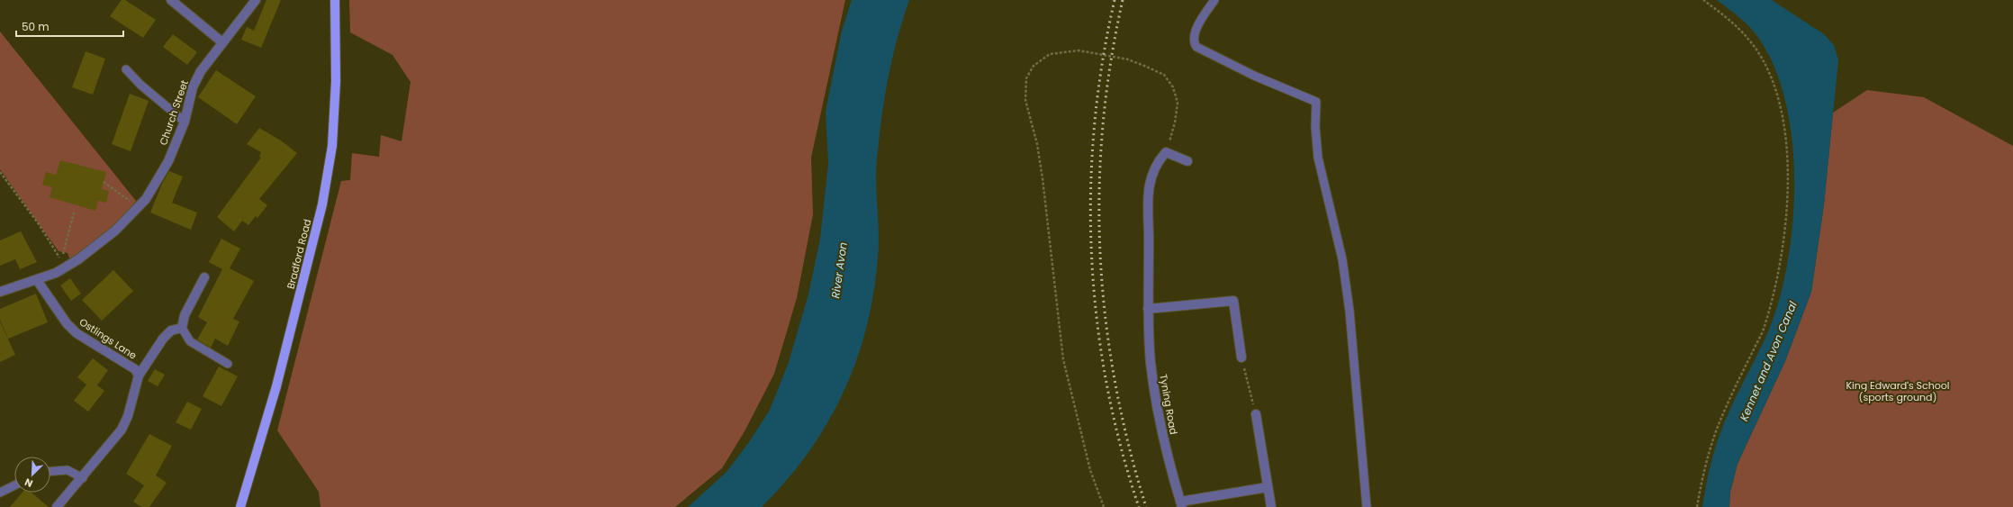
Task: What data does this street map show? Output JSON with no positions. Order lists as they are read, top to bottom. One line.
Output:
{"streets":{"main road":["Bradford Road"],"street":["Church Street","Ostlings Lane","Tyning Road"]},"crossings":[["Church Street","Ostlings Lane"]],"water":["River Avon","Kennet and Avon Canal"],"parks":["King Edward's School (sports ground)"],"scale_bar":"50 m","north":"bottom left"}
